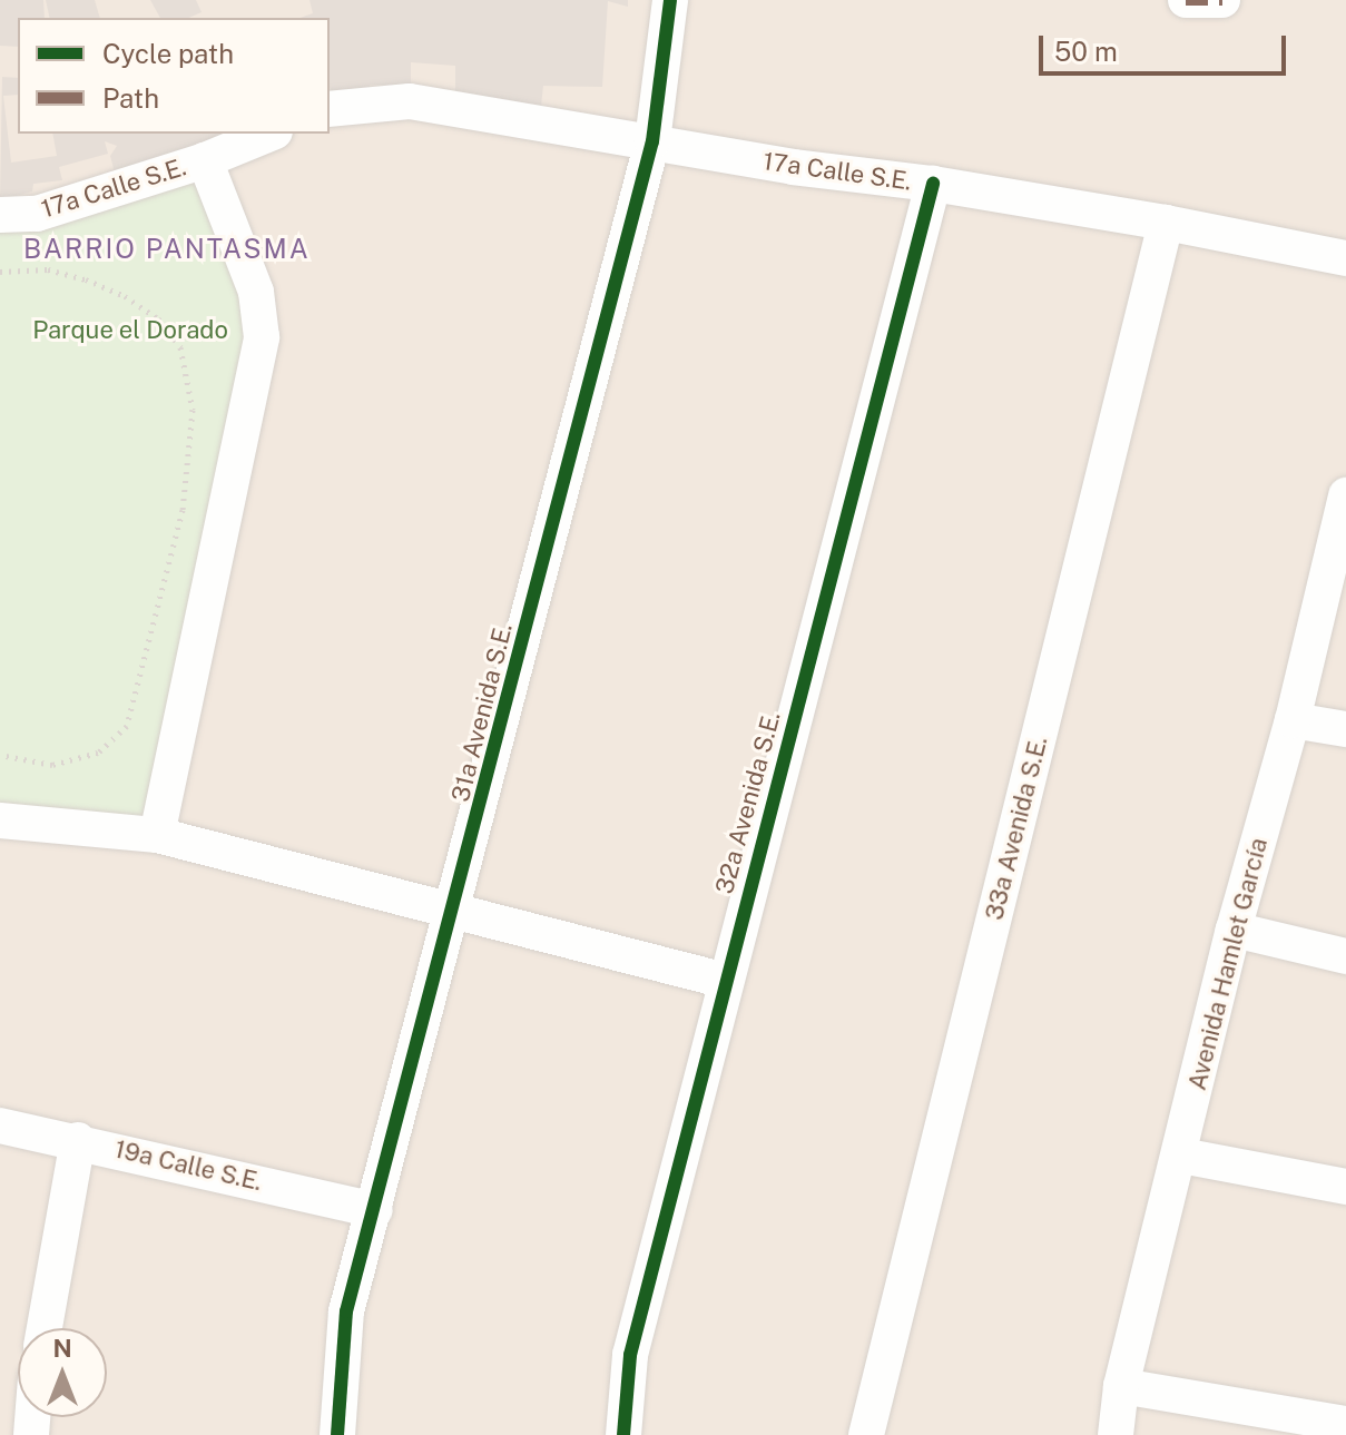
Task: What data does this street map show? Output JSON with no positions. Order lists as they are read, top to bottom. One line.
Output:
{"streets":{"street":["17a Calle S.E.","31a Avenida S.E.","32a Avenida S.E.","33a Avenida S.E.","Avenida Hamlet García","19a Calle S.E."]},"crossings":[["17a Calle S.E.","31a Avenida S.E."],["17a Calle S.E.","32a Avenida S.E."],["17a Calle S.E.","33a Avenida S.E."],["31a Avenida S.E.","19a Calle S.E."]],"districts":["BARRIO PANTASMA"],"parks":["Parque el Dorado"],"legend":["Cycle path","Path"],"scale_bar":"50 m","north":"top"}
